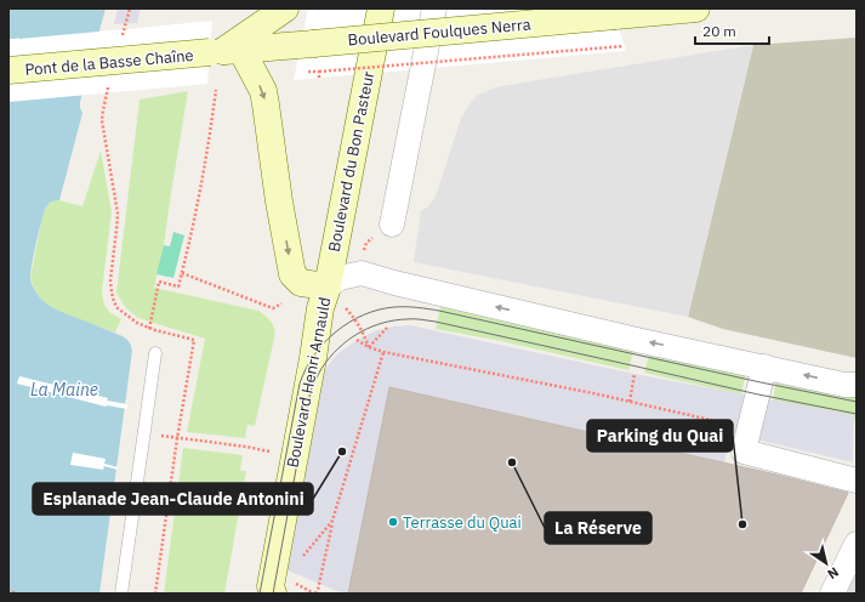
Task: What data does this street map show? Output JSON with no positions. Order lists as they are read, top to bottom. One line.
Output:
{"streets":{"street":["Boulevard Foulques Nerra","Pont de la Basse Chaîne","Boulevard du Bon Pasteur","Boulevard Henri Arnauld"]},"crossings":[["Boulevard Foulques Nerra","Pont de la Basse Chaîne"],["Boulevard du Bon Pasteur","Boulevard Henri Arnauld"]],"water":["La Maine"],"places":["Esplanade Jean-Claude Antonini","La Réserve","Terrasse du Quai","Parking du Quai"],"scale_bar":"20 m","north":"bottom right"}
